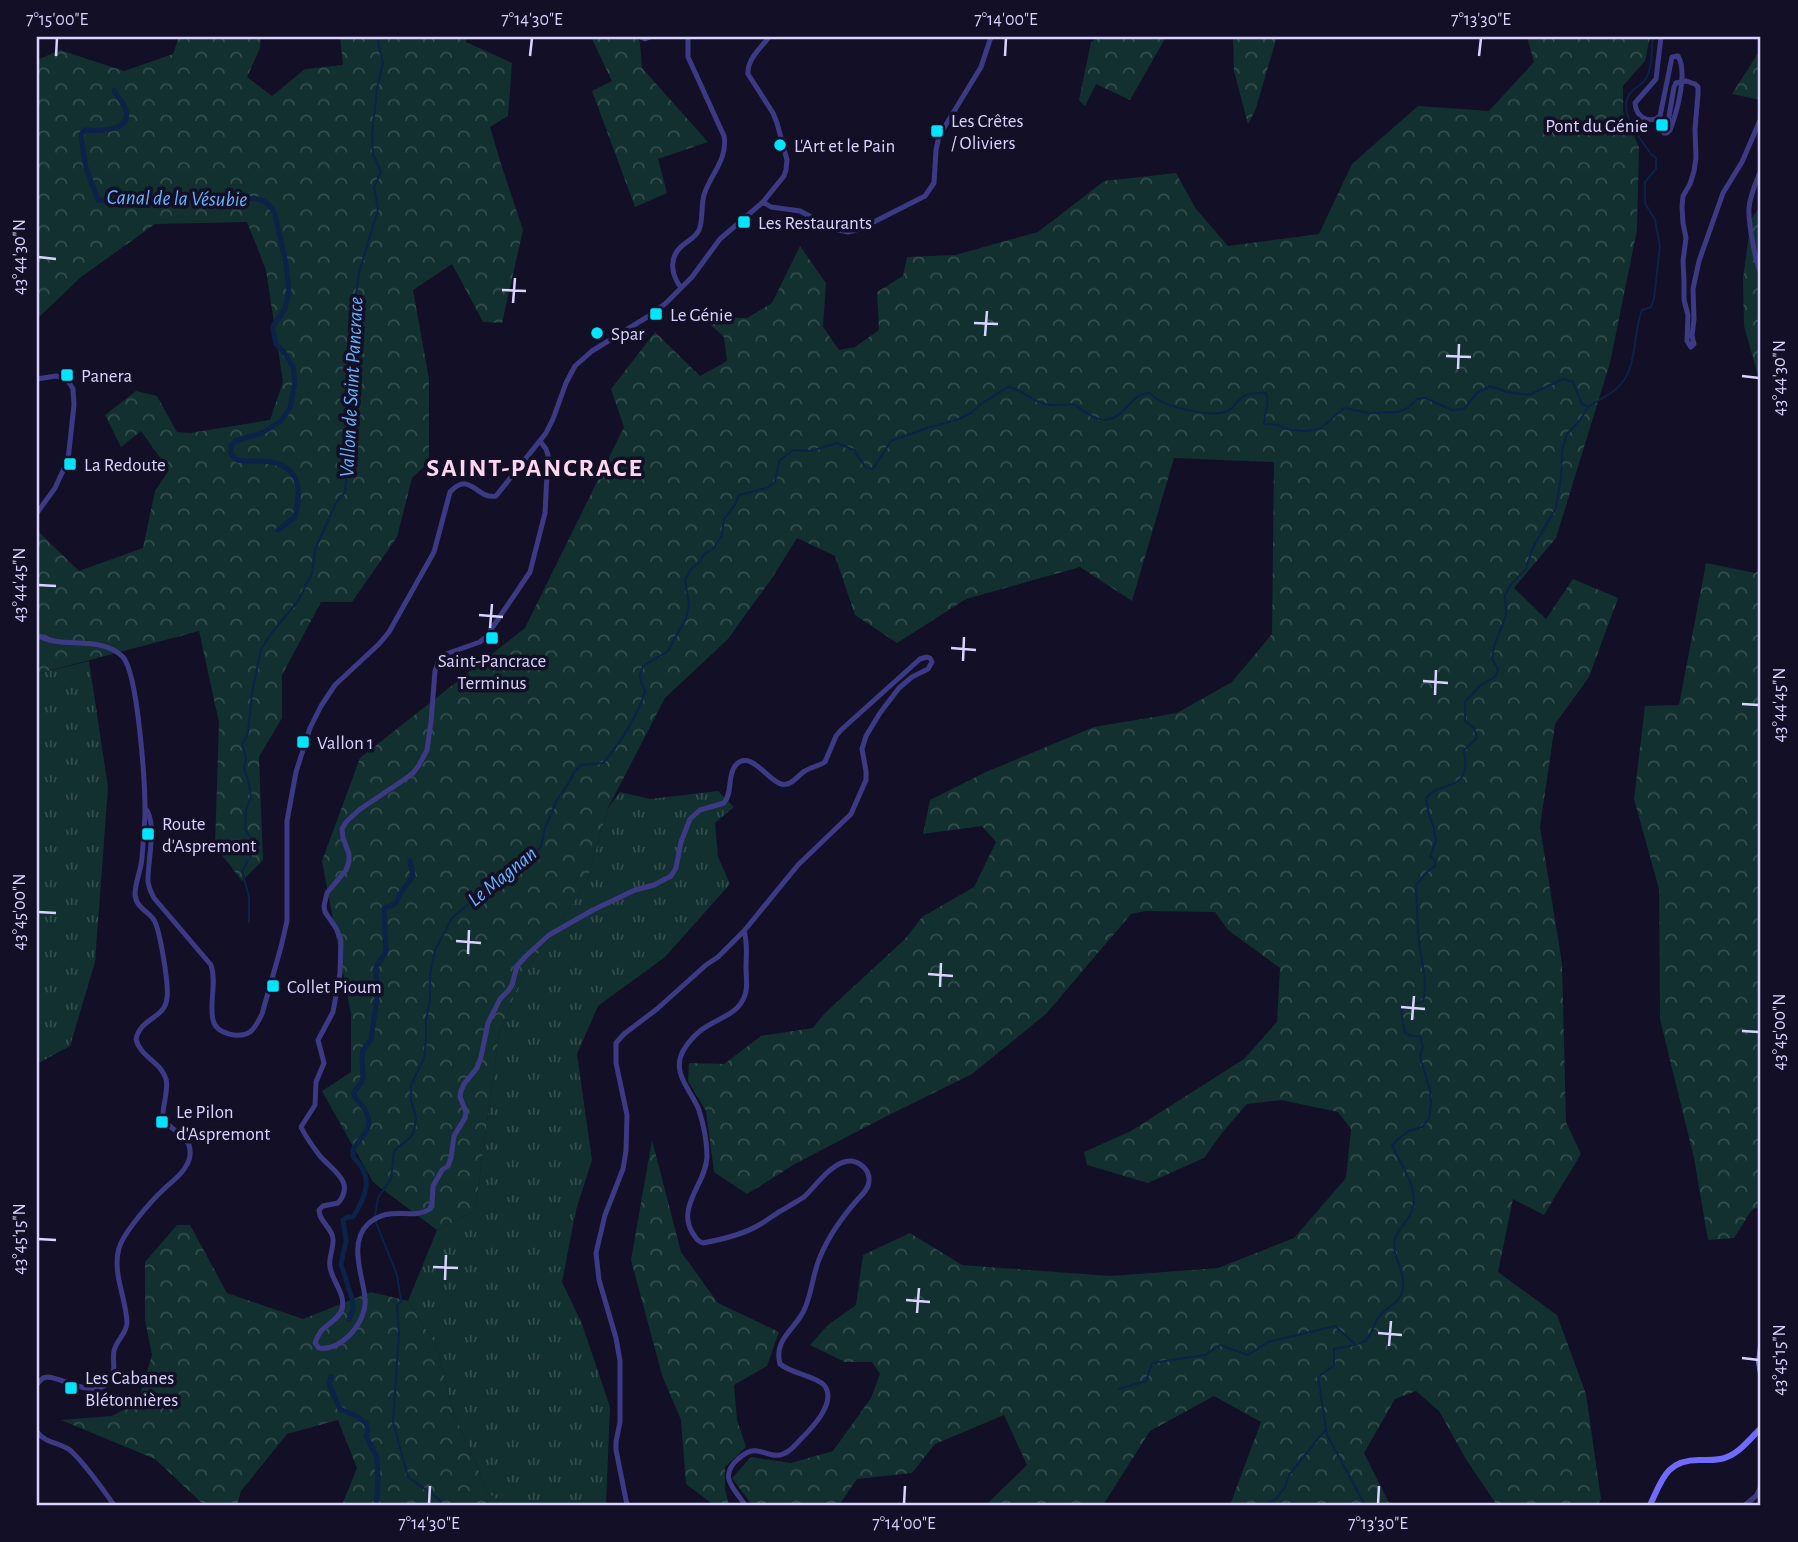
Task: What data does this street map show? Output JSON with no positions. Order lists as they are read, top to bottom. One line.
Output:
{"districts":["SAINT-PANCRACE"],"water":["Canal de la Vésubie","Vallon de Saint Pancrace","Le Magnan"],"places":{"transit":["Pont du Génie","Les Crêtes / Oliviers","Les Restaurants","Le Génie","Panera","La Redoute","Saint-Pancrace Terminus","Vallon 1","Route d'Aspremont","Collet Pioum","Le Pilon d'Aspremont","Les Cabanes Blétonnières"],"other":["L'Art et le Pain","Spar"]},"coordinates":["7°15'00\"E","7°14'30\"E","7°14'00\"E","7°13'30\"E","43°44'30\"N","43°44'45\"N","43°45'00\"N","43°45'15\"N"]}
